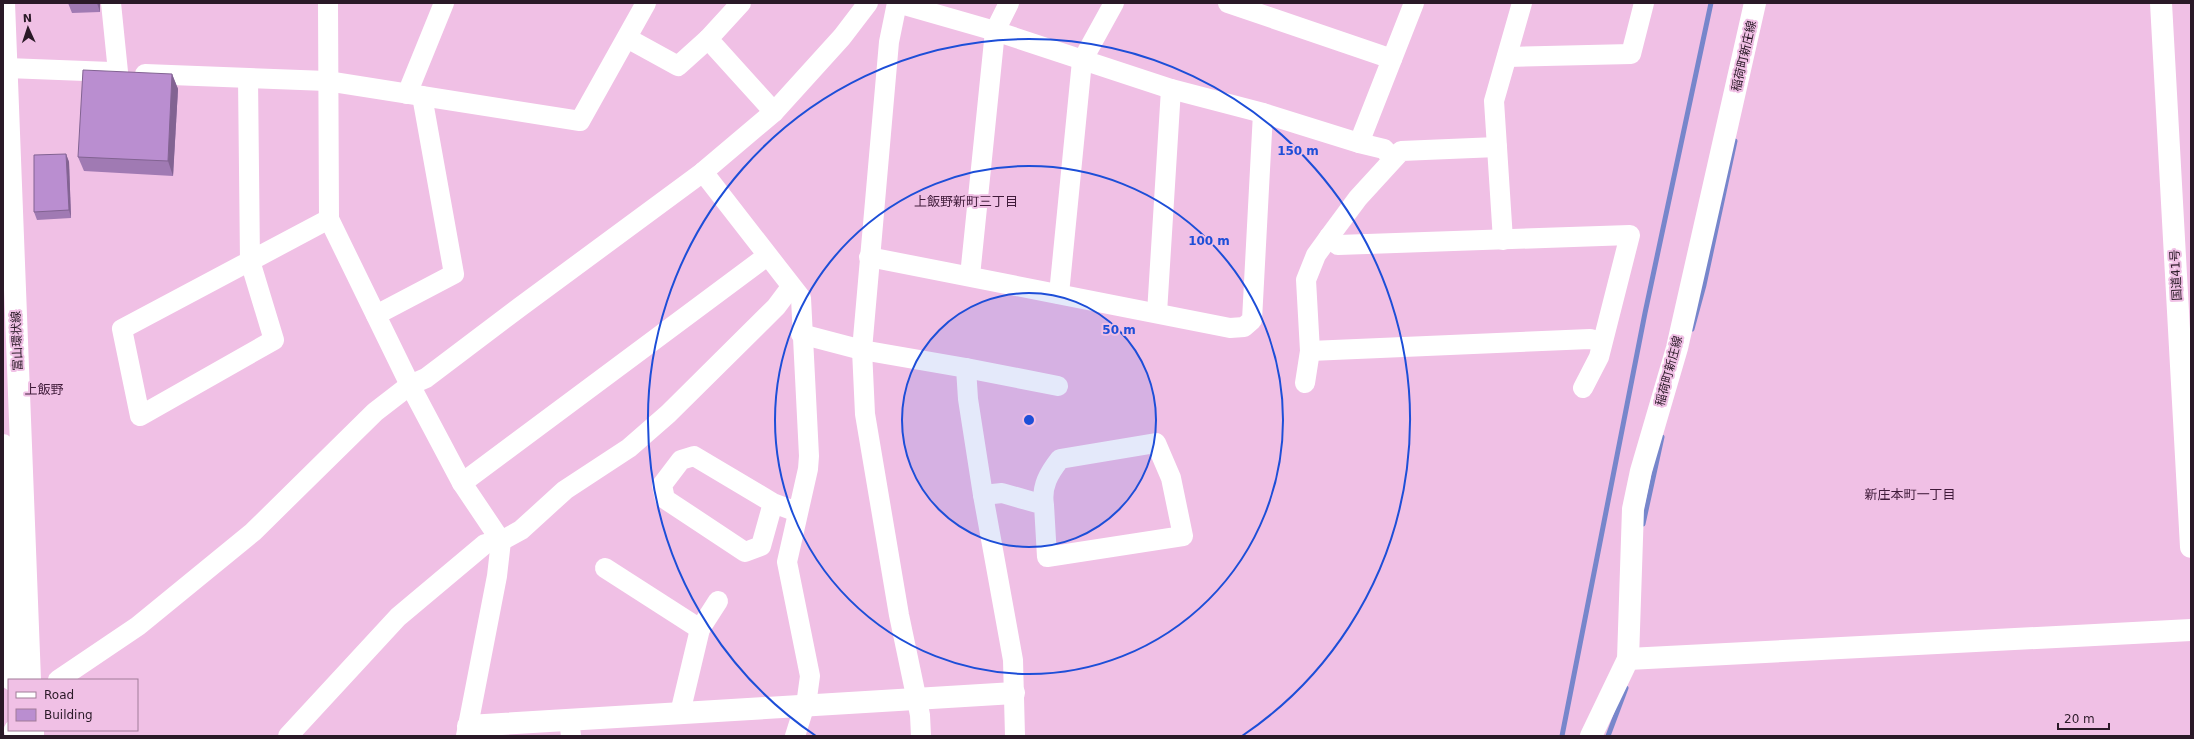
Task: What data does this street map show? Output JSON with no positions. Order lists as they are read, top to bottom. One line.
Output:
{"streets":{"main road":["稲荷町新庄線","国道41号","富山環状線"]},"districts":["上飯野新町三丁目","上飯野","新庄本町一丁目"],"legend":["Road","Building"],"scale_bar":"20 m","north":"top","rings":["150 m","100 m","50 m"]}
